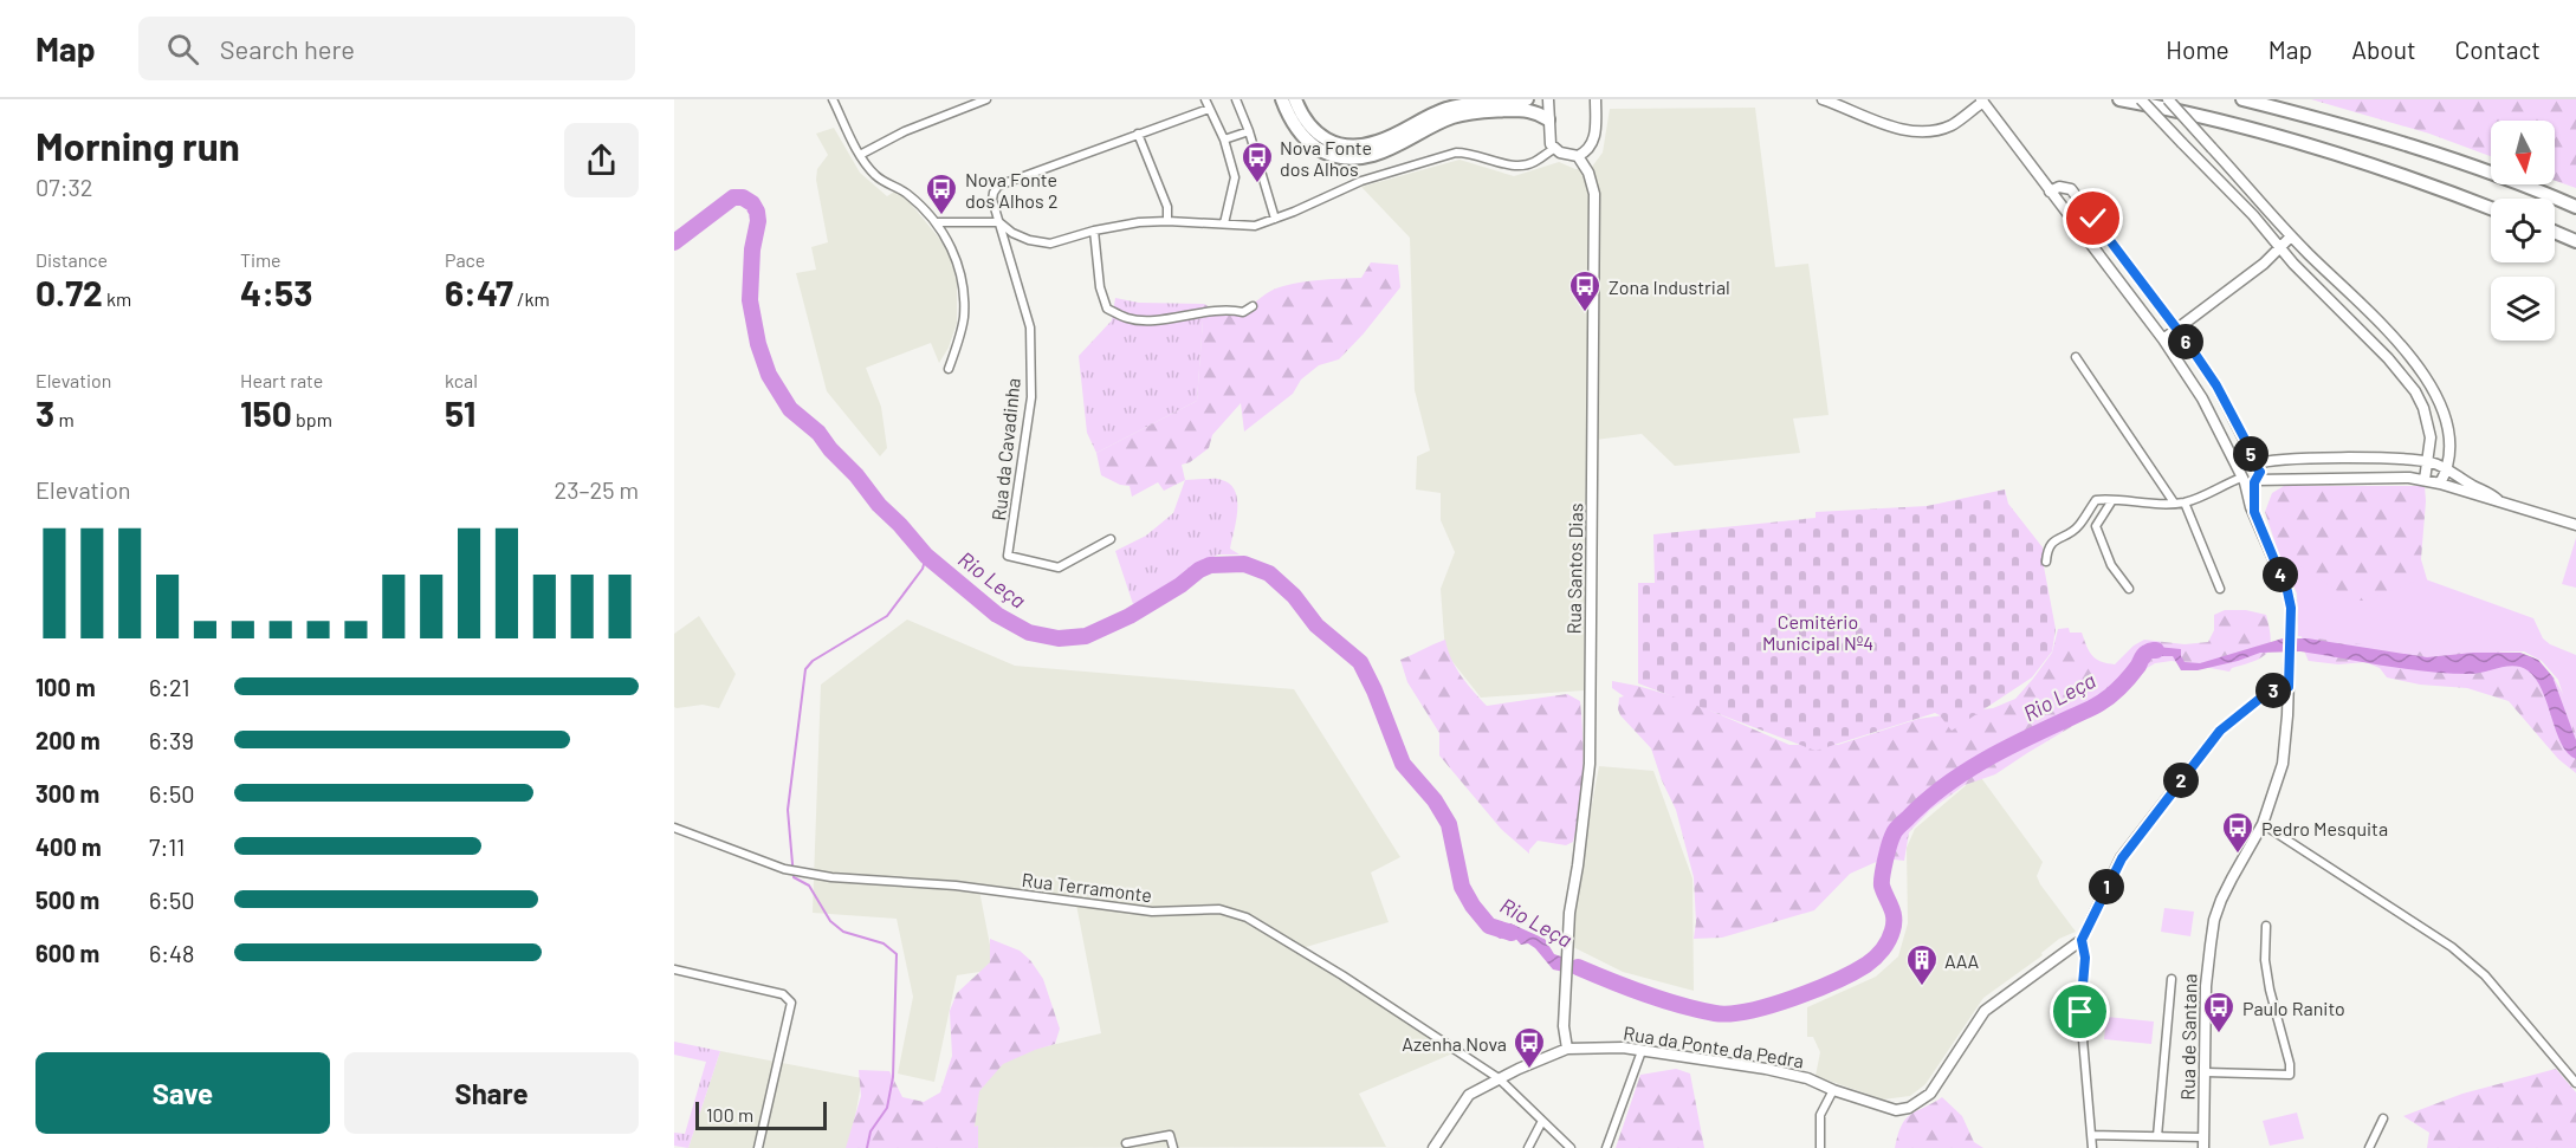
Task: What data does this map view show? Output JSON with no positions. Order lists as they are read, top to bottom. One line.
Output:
{"streets":{"street":["Rua da Cavadinha","Rua Santos Dias","Rua Terramonte","Rua de Santana","Rua da Ponte da Pedra"]},"crossings":[["Rua Santos Dias","Rua da Ponte da Pedra"],["Rua Terramonte","Rua da Ponte da Pedra"],["Rua de Santana","Rua da Ponte da Pedra"]],"water":["Rio Leça"],"parks":["Cemitério Municipal Nº4"],"places":{"bus stop":["Nova Fonte dos Alhos","Nova Fonte dos Alhos 2","Zona Industrial","Pedro Mesquita","Paulo Ranito","Azenha Nova"],"building":["AAA"]},"scale_bar":"100 m","north":"bottom","page":{"header":"Map","search":"Search here","nav":["Home","Map","About","Contact"],"heading":["Morning run","07:32"],"stats":[["Distance","0.72 km"],["Time","4:53"],["Pace","6:47 /km"],["Elevation","3 m"],["Heart rate","150 bpm"],["kcal","51"]],"pins":["6","5","4","3","2","1"],"chart":["Elevation","23–25 m"],"list":[{"name":"100 m","note":"6:21"},{"name":"200 m","note":"6:39"},{"name":"300 m","note":"6:50"},{"name":"400 m","note":"7:11"},{"name":"500 m","note":"6:50"},{"name":"600 m","note":"6:48"}],"buttons":["Save","Share"],"scale":"100 m"}}
